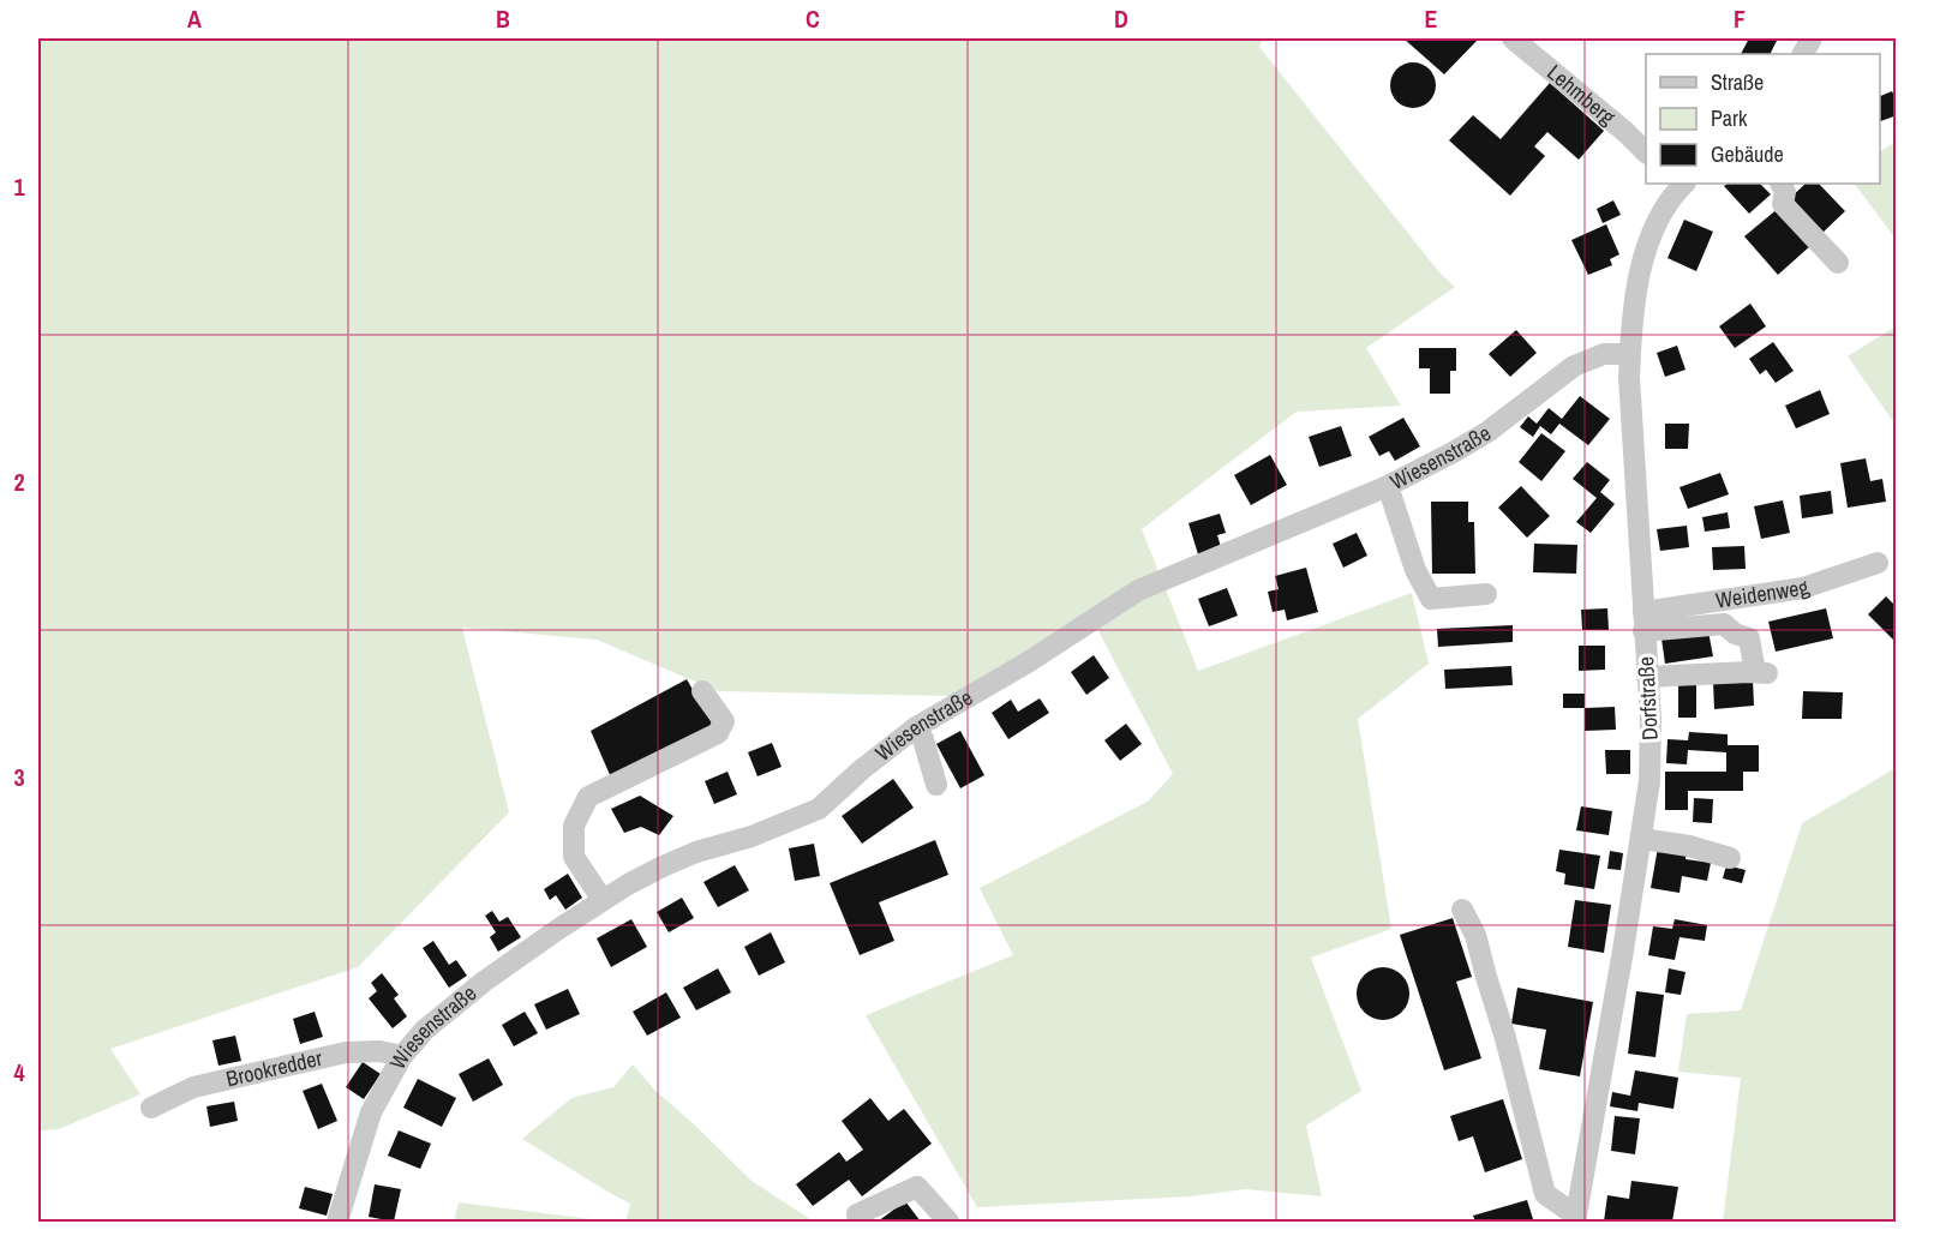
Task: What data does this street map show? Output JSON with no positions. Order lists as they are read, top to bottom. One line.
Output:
{"streets":{"street":["Lehmberg","Wiesenstraße","Weidenweg","Dorfstraße","Brookredder"]},"crossings":[["Wiesenstraße","Dorfstraße"],["Wiesenstraße","Brookredder"],["Weidenweg","Dorfstraße"]],"legend":["Straße","Park","Gebäude"],"grid":{"columns":["A","B","C","D","E","F"],"rows":["1","2","3","4"]}}
